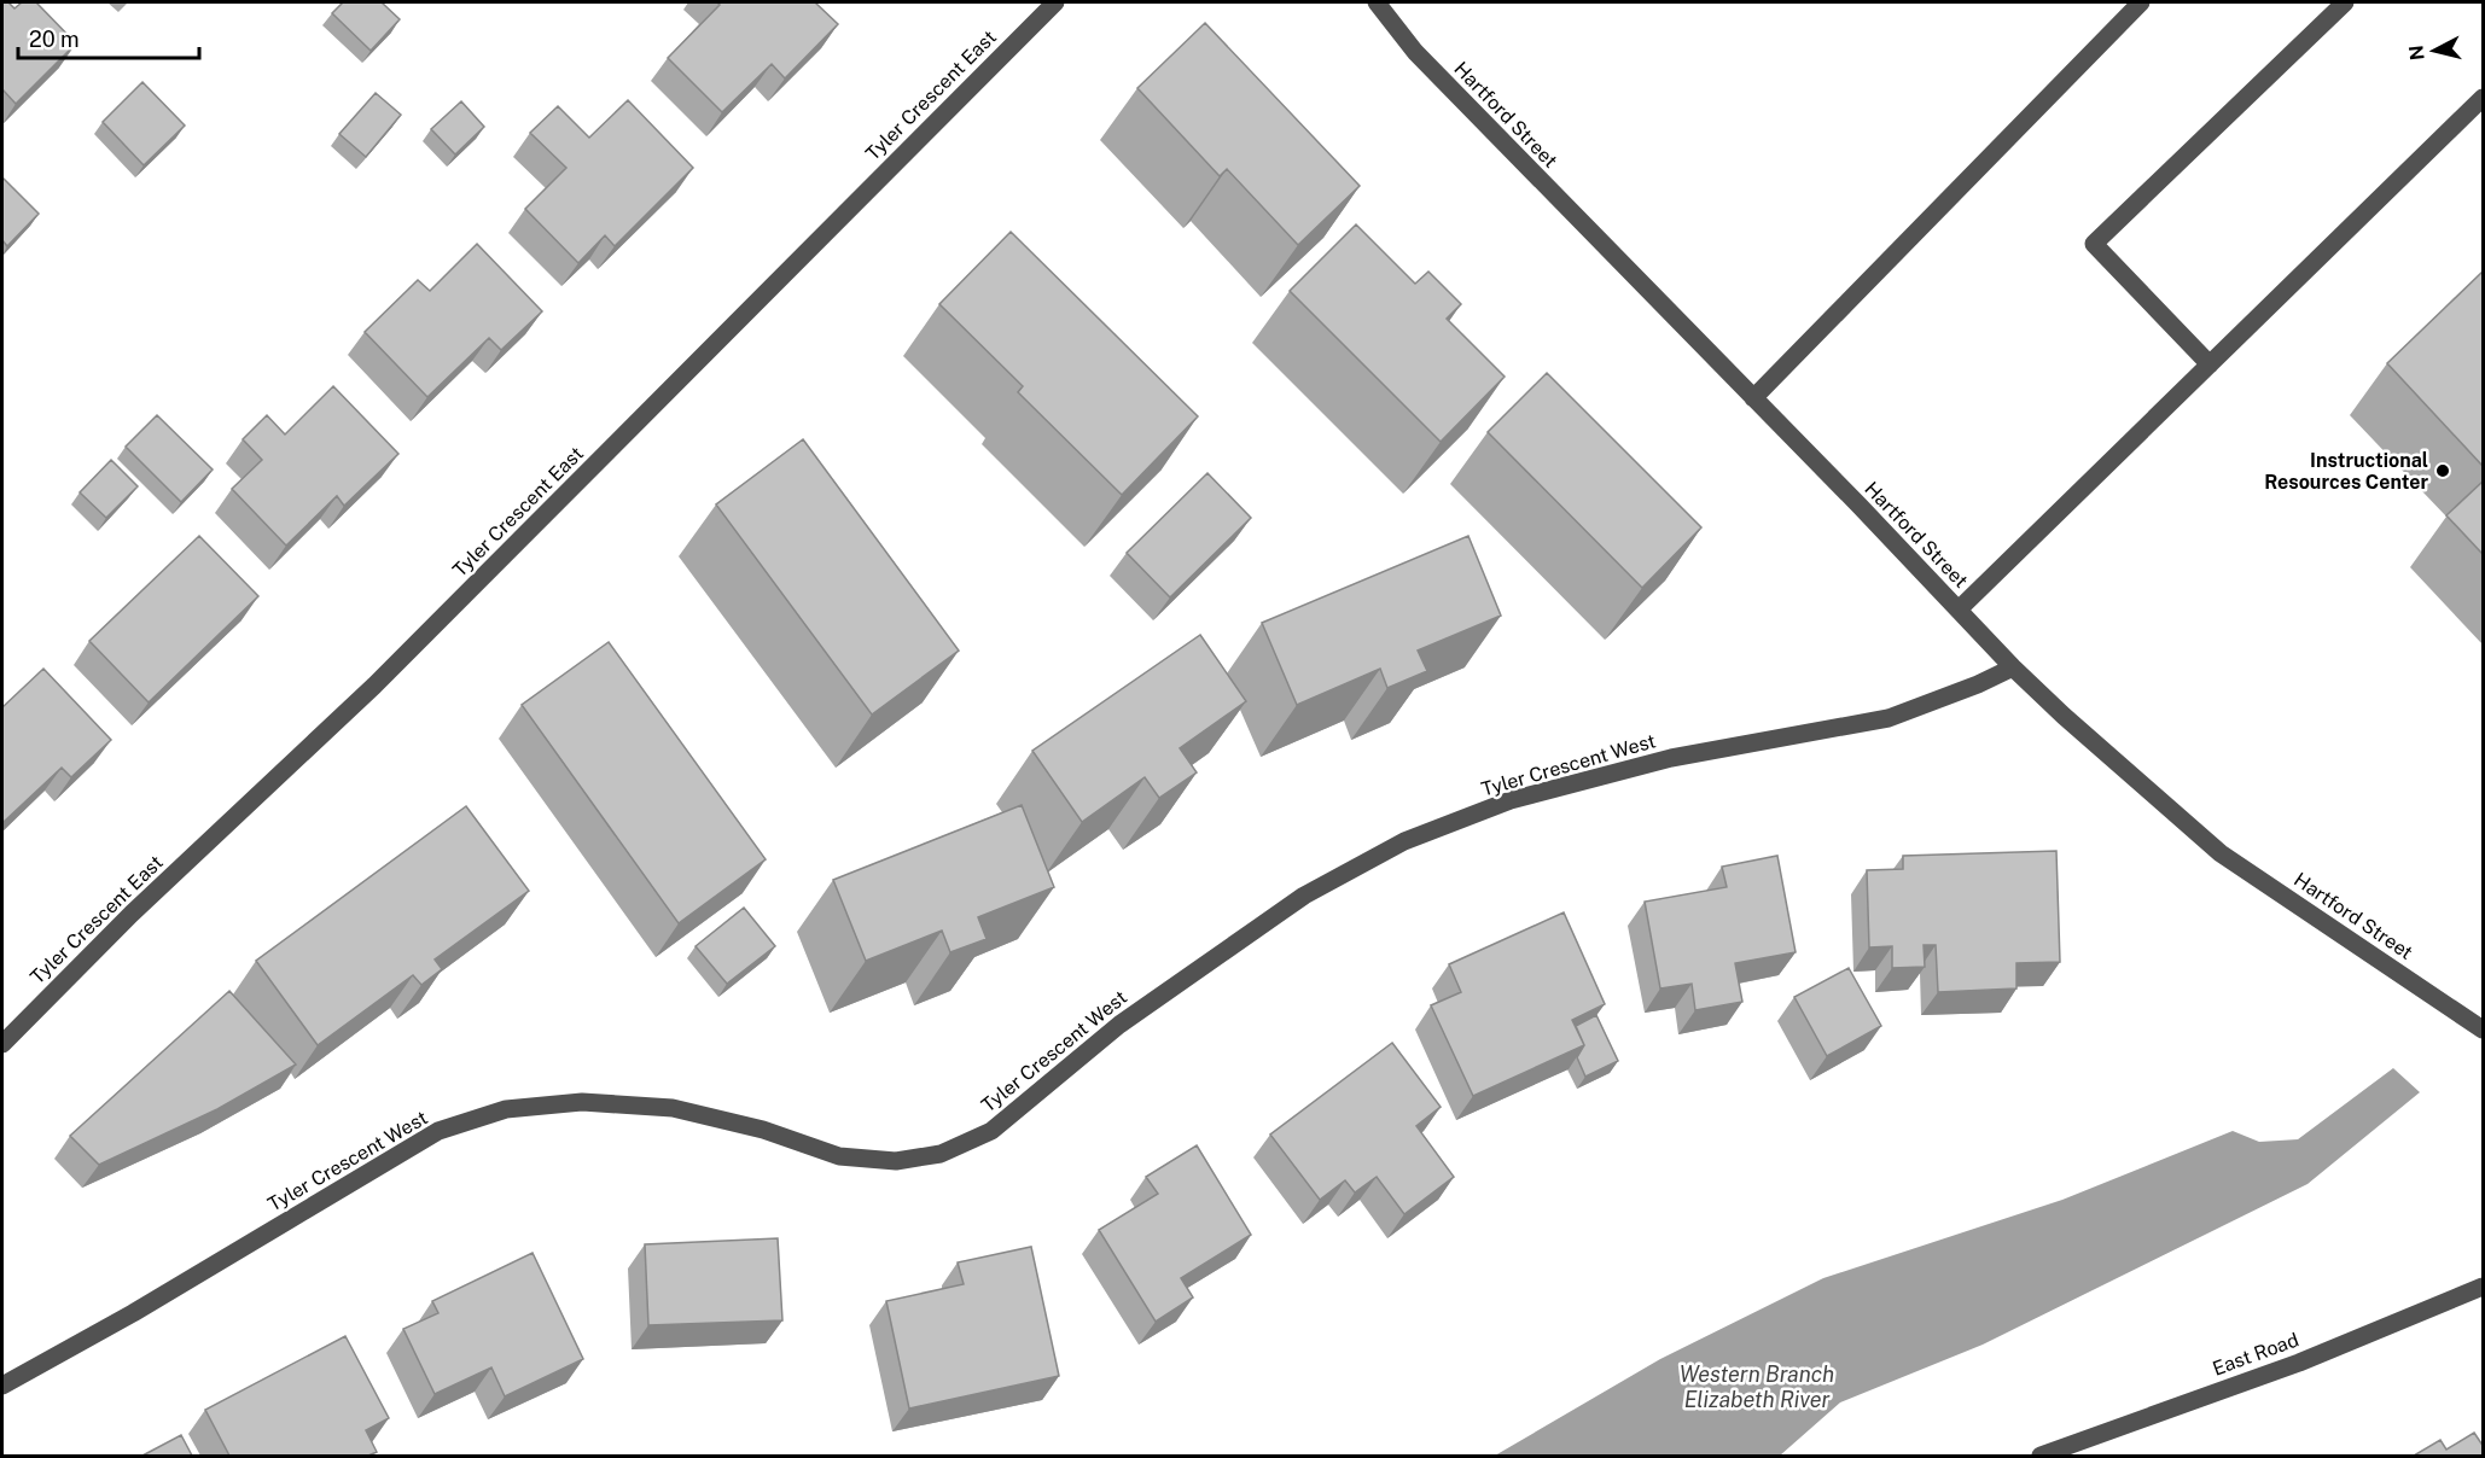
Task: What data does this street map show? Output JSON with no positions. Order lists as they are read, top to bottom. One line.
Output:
{"streets":{"street":["Tyler Crescent East","Hartford Street","Tyler Crescent West","East Road"]},"crossings":[["Hartford Street","Tyler Crescent West"]],"water":["Western Branch Elizabeth River"],"places":["Instructional Resources Center"],"scale_bar":"20 m","north":"left"}
